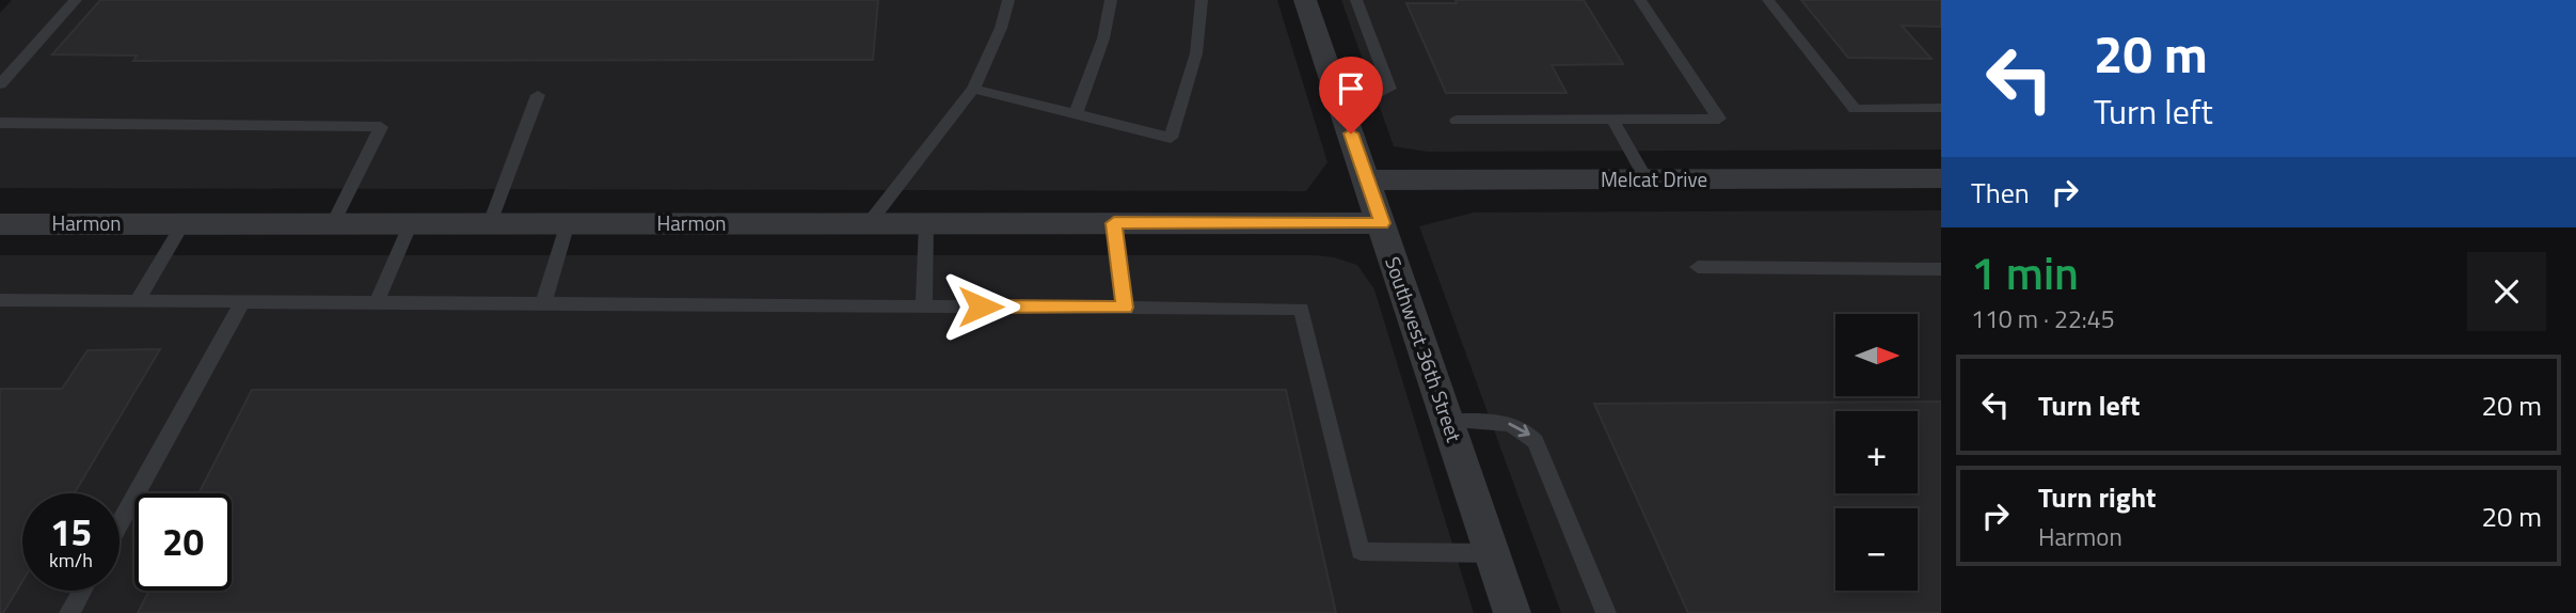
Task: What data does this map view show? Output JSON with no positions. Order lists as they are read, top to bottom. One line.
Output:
{"streets":{"street":["Melcat Drive","Harmon","Southwest 36th Street"]},"crossings":[["Melcat Drive","Southwest 36th Street"],["Harmon","Southwest 36th Street"]],"north":"right","page":{"turn":["20 m","Turn left"],"then":"Then","heading":["1 min","110 m · 22:45"],"map_buttons":["+","−"],"list":[{"name":"Turn left","value":"20 m"},{"name":"Turn right","note":"Harmon","value":"20 m"}],"speed":"15 km/h","limit":"20"}}
